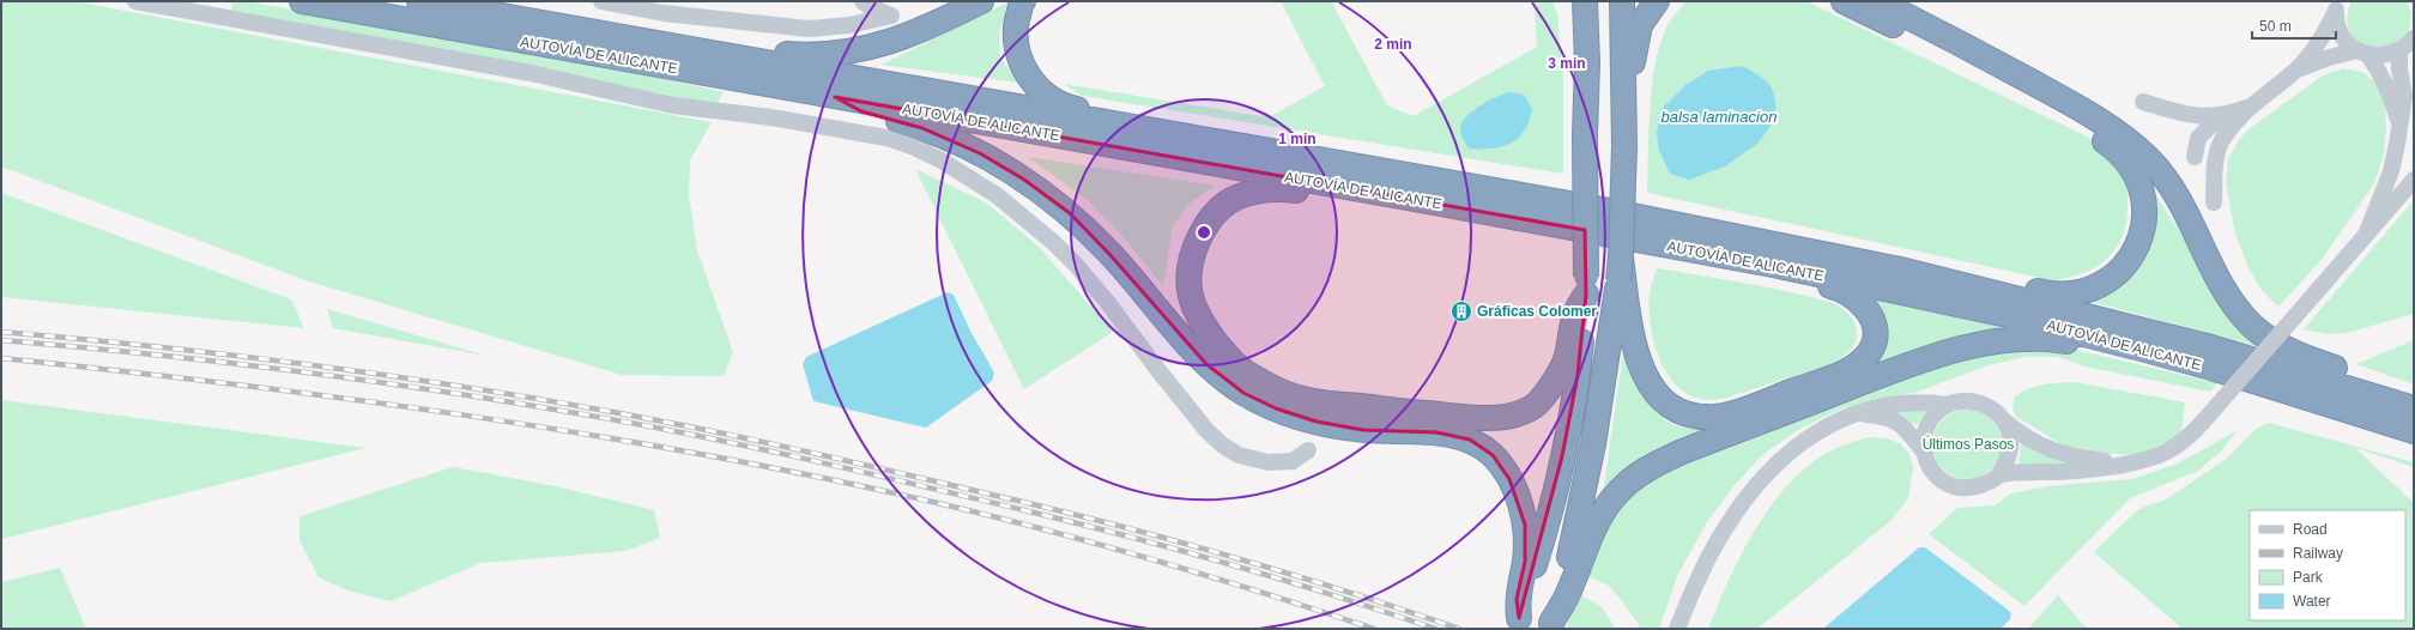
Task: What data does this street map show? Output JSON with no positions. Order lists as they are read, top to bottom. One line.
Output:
{"streets":{"highway":["AUTOVÍA DE ALICANTE"]},"water":["balsa laminacion"],"parks":["Últimos Pasos"],"places":{"building":["Gráficas Colomer"]},"legend":["Road","Railway","Park","Water"],"scale_bar":"50 m","rings":["2 min","3 min","1 min"]}
